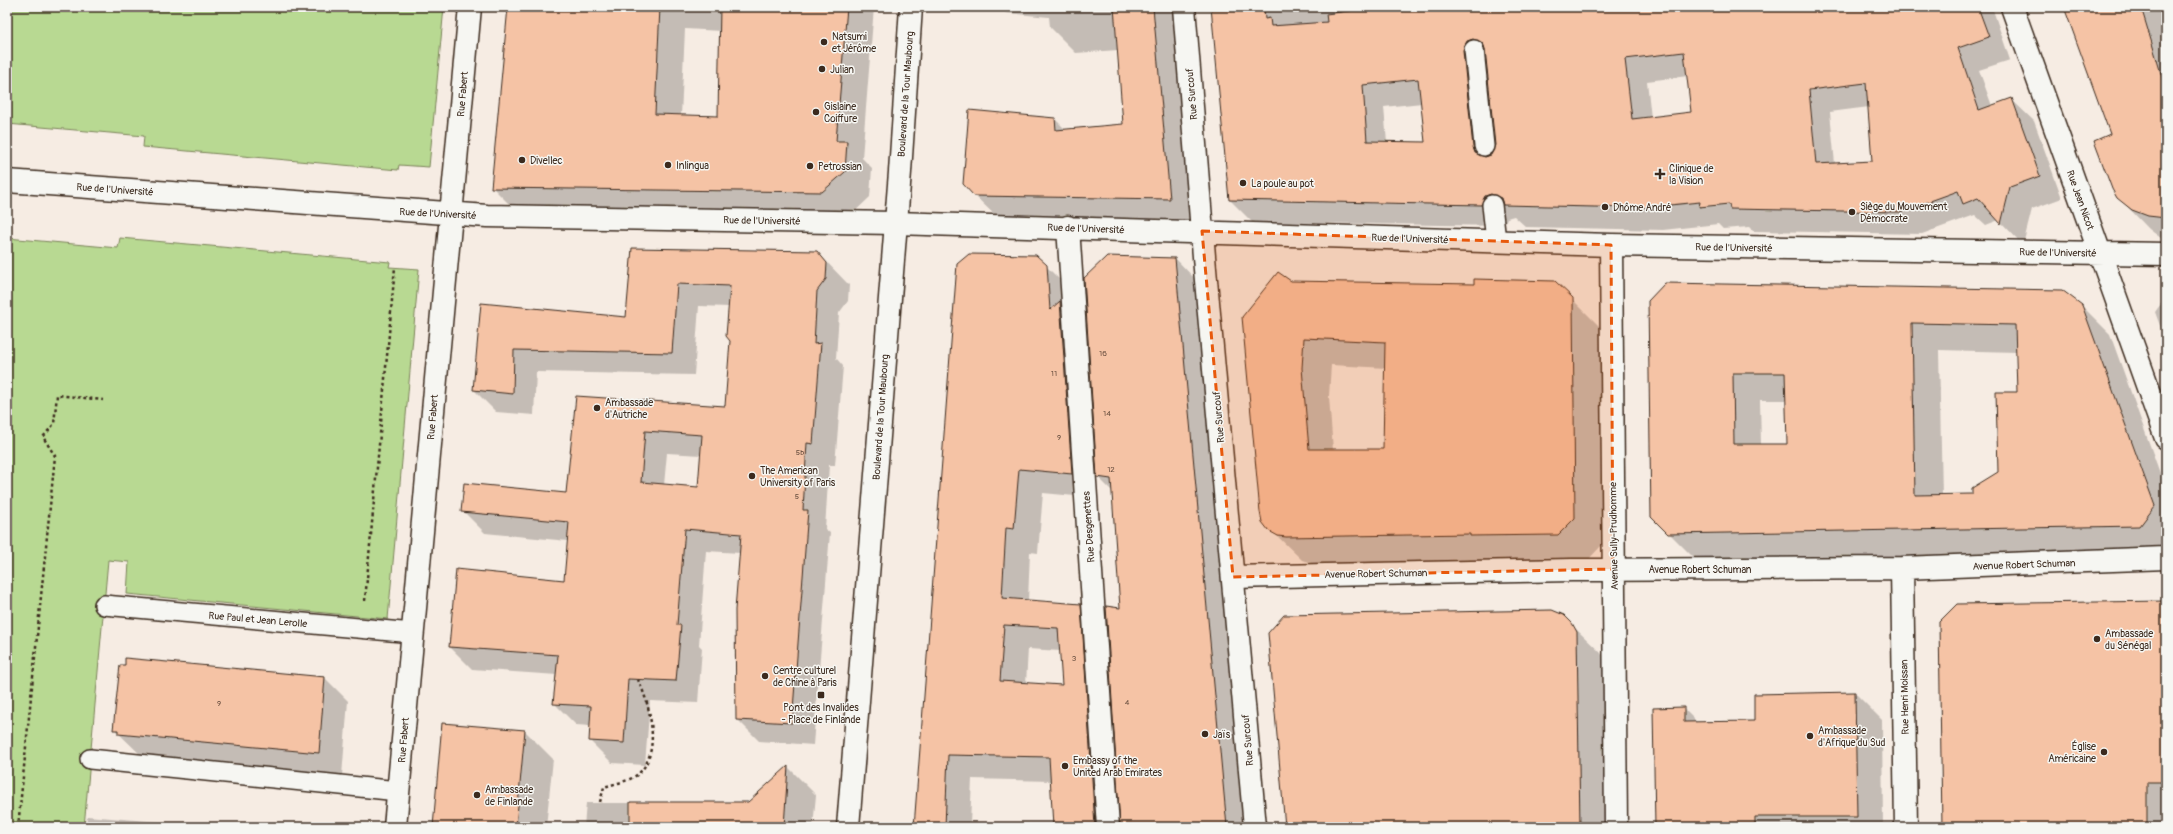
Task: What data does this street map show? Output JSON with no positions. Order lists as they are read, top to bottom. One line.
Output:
{"streets":{"street":["Rue Fabert","Boulevard de la Tour Maubourg","Rue Surcouf","Rue de l'Université","Rue Jean Nicot","Rue Desgenettes","Avenue Sully-Prudhomme","Avenue Robert Schuman","Rue Henri Moissan"],"lane":["Rue Paul et Jean Lerolle"]},"crossings":[["Rue Fabert","Rue de l'Université"],["Rue Fabert","Rue Paul et Jean Lerolle"],["Boulevard de la Tour Maubourg","Rue de l'Université"],["Rue Surcouf","Rue de l'Université"],["Rue Surcouf","Avenue Robert Schuman"],["Rue de l'Université","Rue Jean Nicot"],["Rue de l'Université","Rue Desgenettes"],["Rue de l'Université","Avenue Sully-Prudhomme"],["Avenue Sully-Prudhomme","Avenue Robert Schuman"],["Avenue Robert Schuman","Rue Henri Moissan"]],"places":{"other":["Natsumi et Jérôme","Julian","Gislaine Coiffure","Divellec","Inlingua","Petrossian","La poule au pot","Dhôme André","Siège du Mouvement Démocrate","Ambassade d'Autriche","The American University of Paris","Ambassade du Sénégal","Centre culturel de Chine à Paris","Jaïs","Ambassade d'Afrique du Sud","Église Américaine","Embassy of the United Arab Emirates","Ambassade de Finlande"],"health":["Clinique de la Vision"],"transit":["Pont des Invalides - Place de Finlande"]},"house_numbers":["16","11","14","9","5b","12","5","3","4","9"]}
